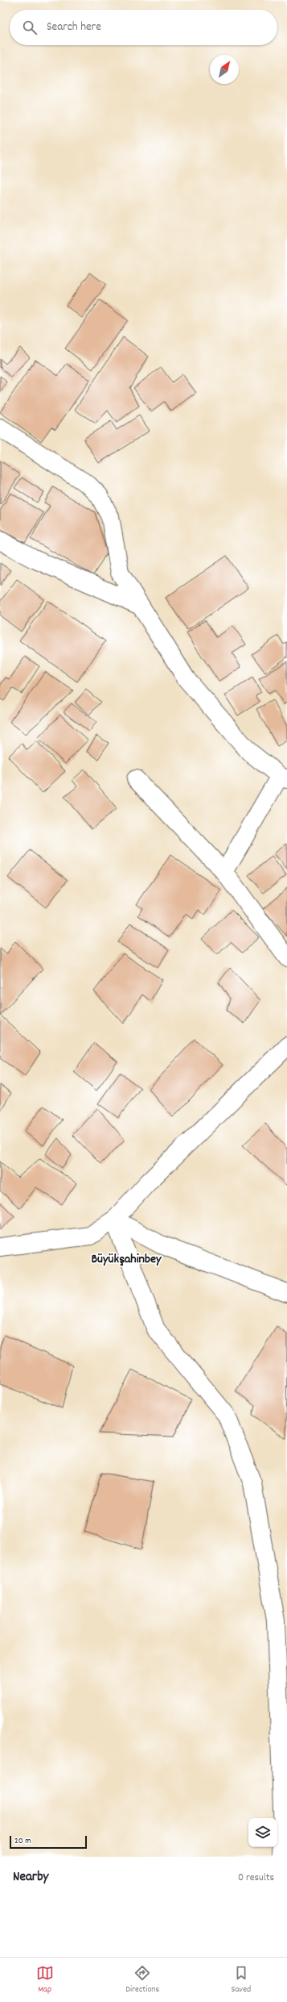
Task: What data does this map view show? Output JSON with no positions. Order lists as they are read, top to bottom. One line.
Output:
{"districts":["Büyükşahinbey"],"scale_bar":"20 m","north":"top right","page":{"search":"Search here","scale":"20 m","heading":["Nearby","0 results"],"nav":["Map","Directions","Saved"]}}
